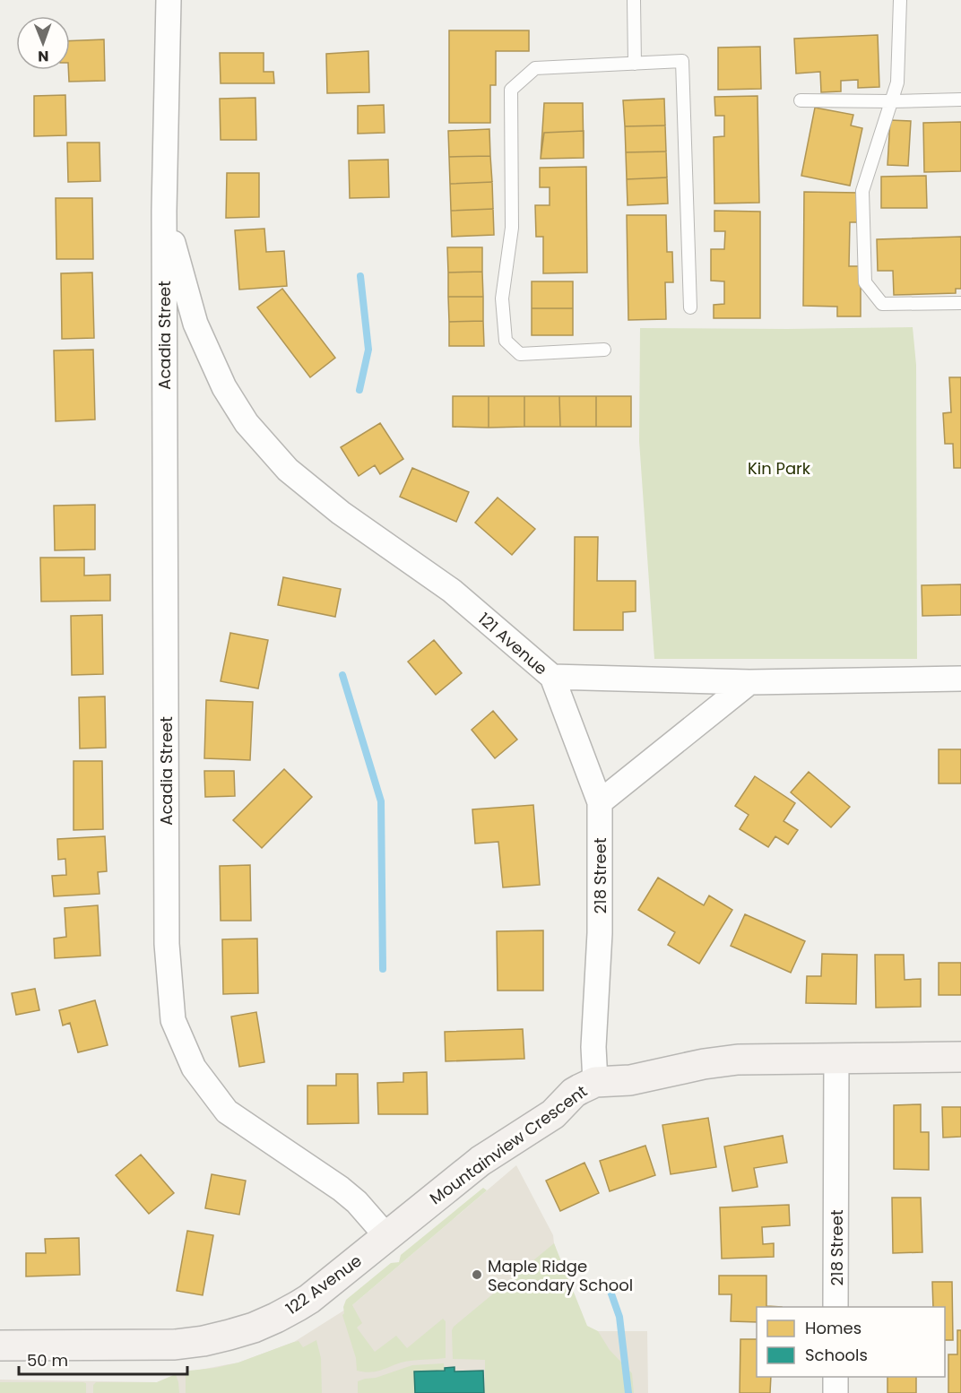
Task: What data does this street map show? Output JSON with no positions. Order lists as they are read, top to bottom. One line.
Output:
{"streets":{"street":["Acadia Street","121 Avenue","218 Street","Mountainview Crescent","122 Avenue"]},"crossings":[["Acadia Street","121 Avenue"],["Acadia Street","Mountainview Crescent"],["Acadia Street","122 Avenue"],["121 Avenue","218 Street"],["218 Street","Mountainview Crescent"],["Mountainview Crescent","122 Avenue"]],"parks":["Kin Park"],"places":["Maple Ridge Secondary School"],"legend":["Homes","Schools"],"scale_bar":"50 m","north":"bottom"}
